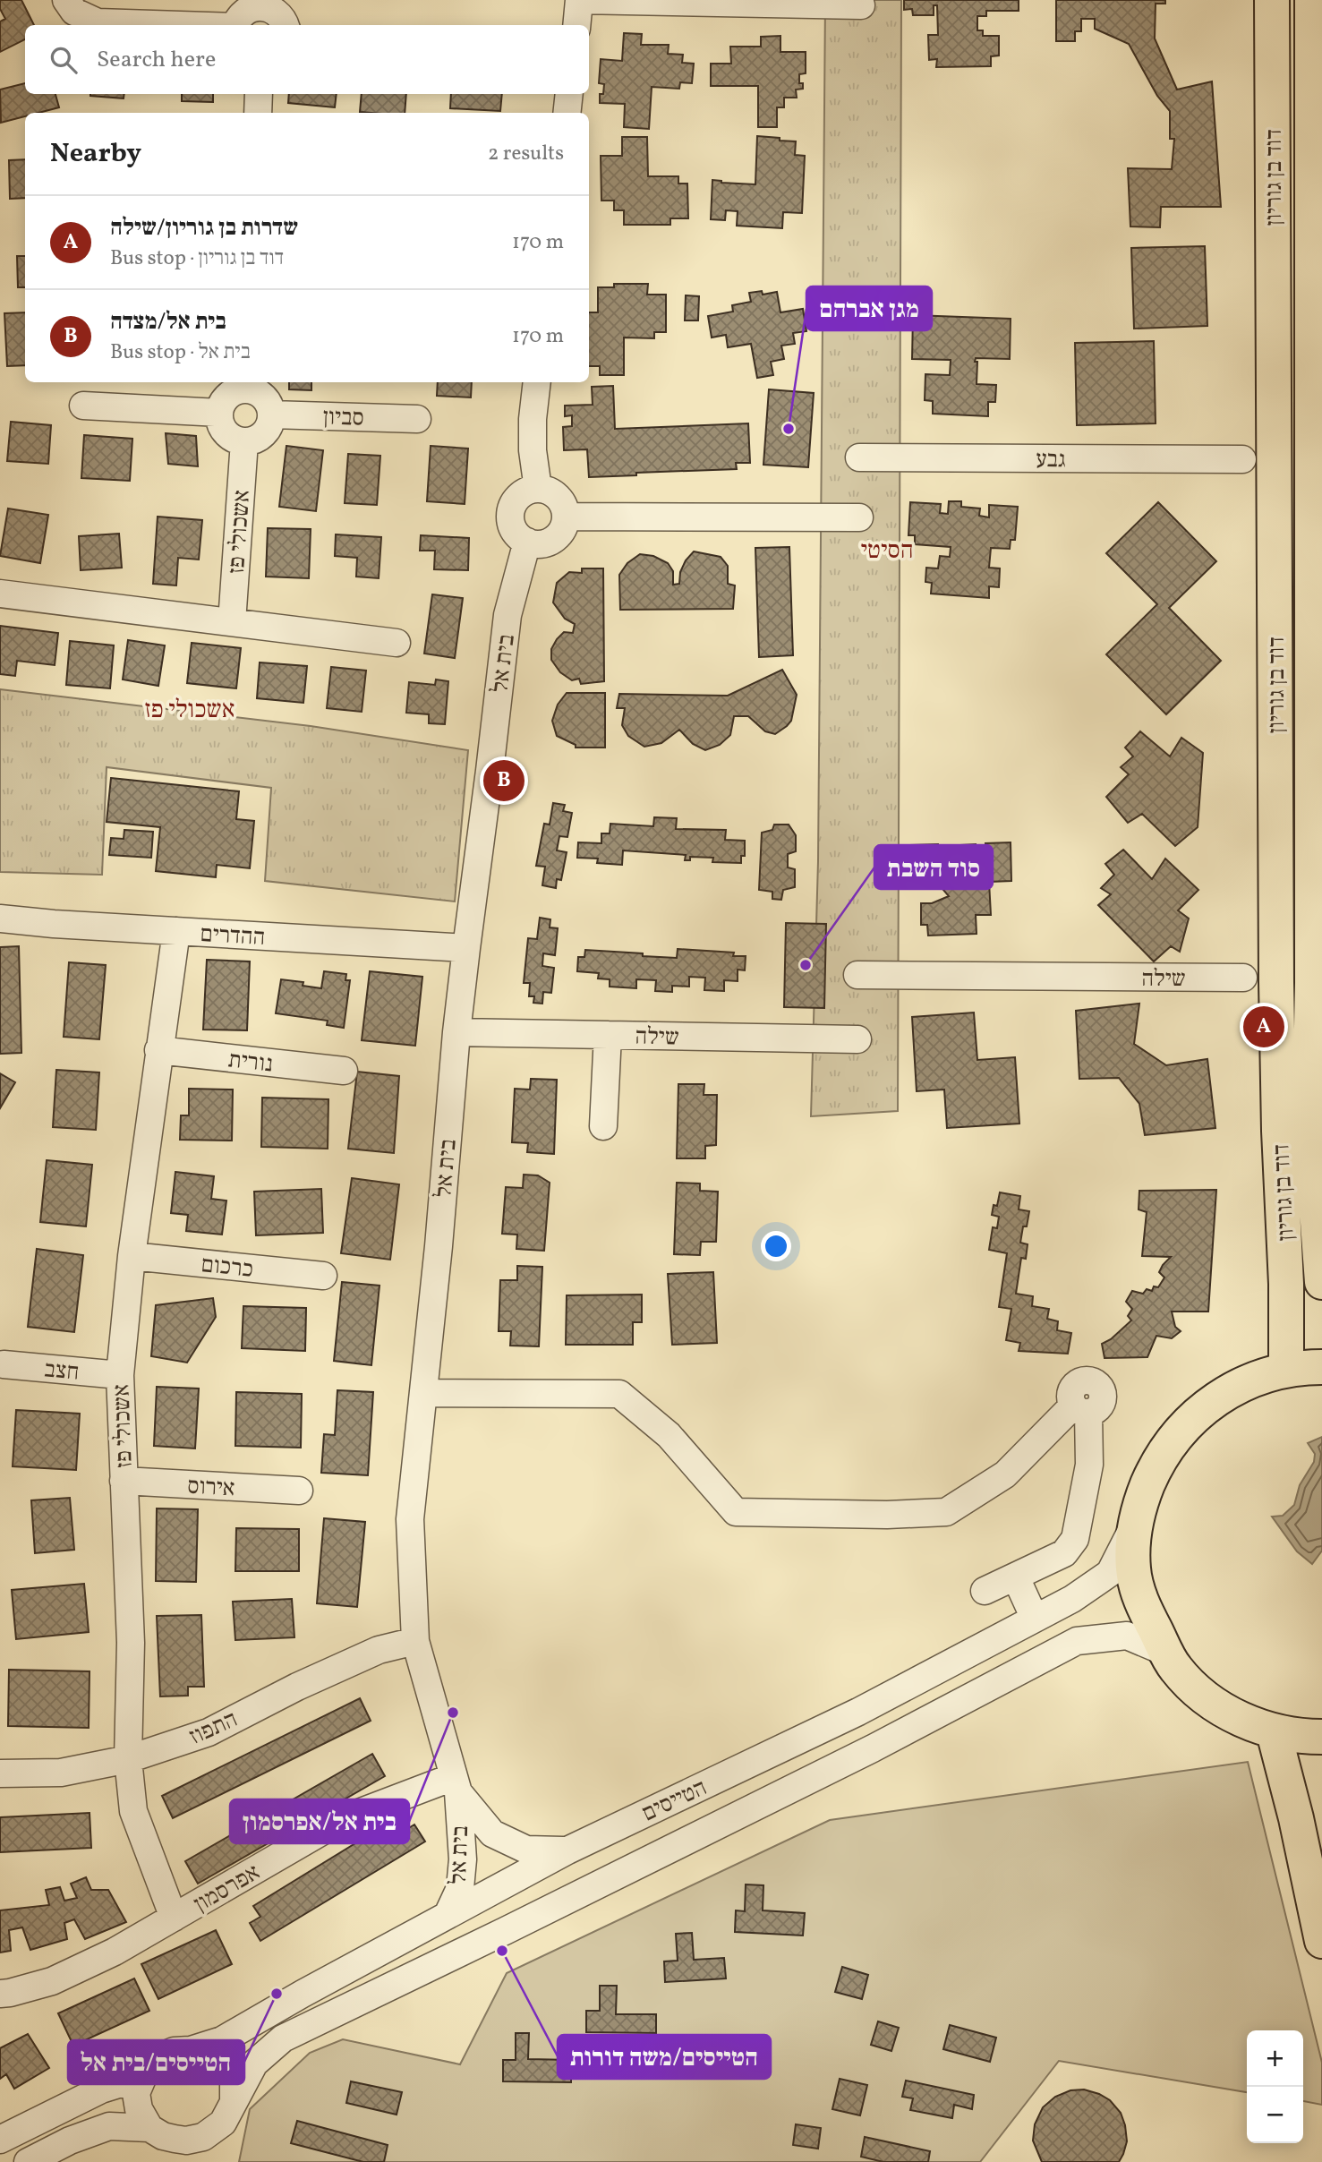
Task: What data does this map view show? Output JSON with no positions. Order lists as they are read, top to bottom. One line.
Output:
{"streets":{"main road":["דוד בן גוריון"],"street":["סביון","גבע","אשכולי פז","בית אל","ההדרים","שילה","נורית","כרכום","חצב","אירוס","התפוז","הטייסים","אפרסמון"]},"crossings":[["סביון","אשכולי פז"],["אשכולי פז","ההדרים"],["אשכולי פז","נורית"],["אשכולי פז","כרכום"],["אשכולי פז","חצב"],["אשכולי פז","אירוס"],["אשכולי פז","התפוז"],["אשכולי פז","אפרסמון"],["בית אל","ההדרים"],["בית אל","שילה"],["בית אל","התפוז"],["בית אל","הטייסים"],["בית אל","אפרסמון"]],"districts":["הסיטי","אשכולי פז"],"places":["מגן אברהם","סוד השבת","בית אל/אפרסמון","הטייסים/משה דורות","הטייסים/בית אל"],"page":{"search":"Search here","heading":["Nearby","2 results"],"list":[{"mark":"A","name":"שדרות בן גוריון/שילה","note":"Bus stop · דוד בן גוריון","value":"170 m"},{"mark":"B","name":"בית אל/מצדה","note":"Bus stop · בית אל","value":"170 m"}],"pins":["B","A"],"map_buttons":["+","−"]}}
